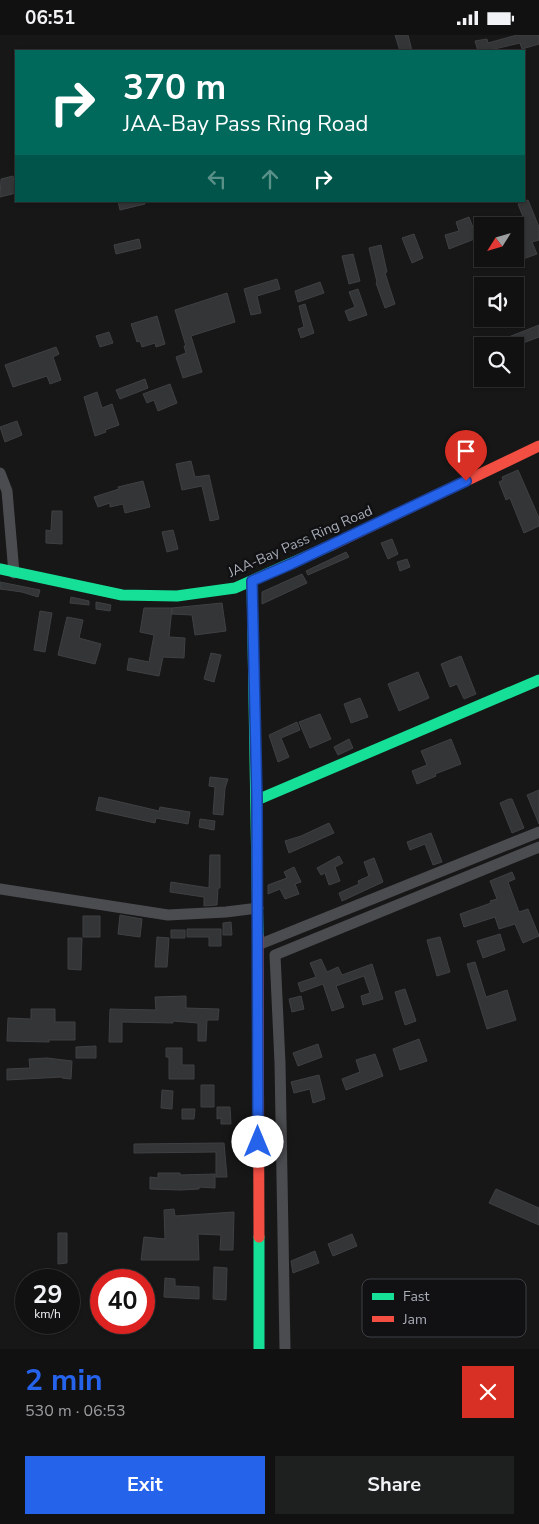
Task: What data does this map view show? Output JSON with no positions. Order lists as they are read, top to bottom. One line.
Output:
{"streets":{"main road":["JAA-Bay Pass Ring Road"]},"legend":["Fast","Jam"],"north":"bottom left","page":{"status":"06:51","turn":["370 m","JAA-Bay Pass Ring Road"],"speed":"29 km/h","limit":"40","heading":["2 min","530 m · 06:53"],"buttons":["Exit","Share"]}}
